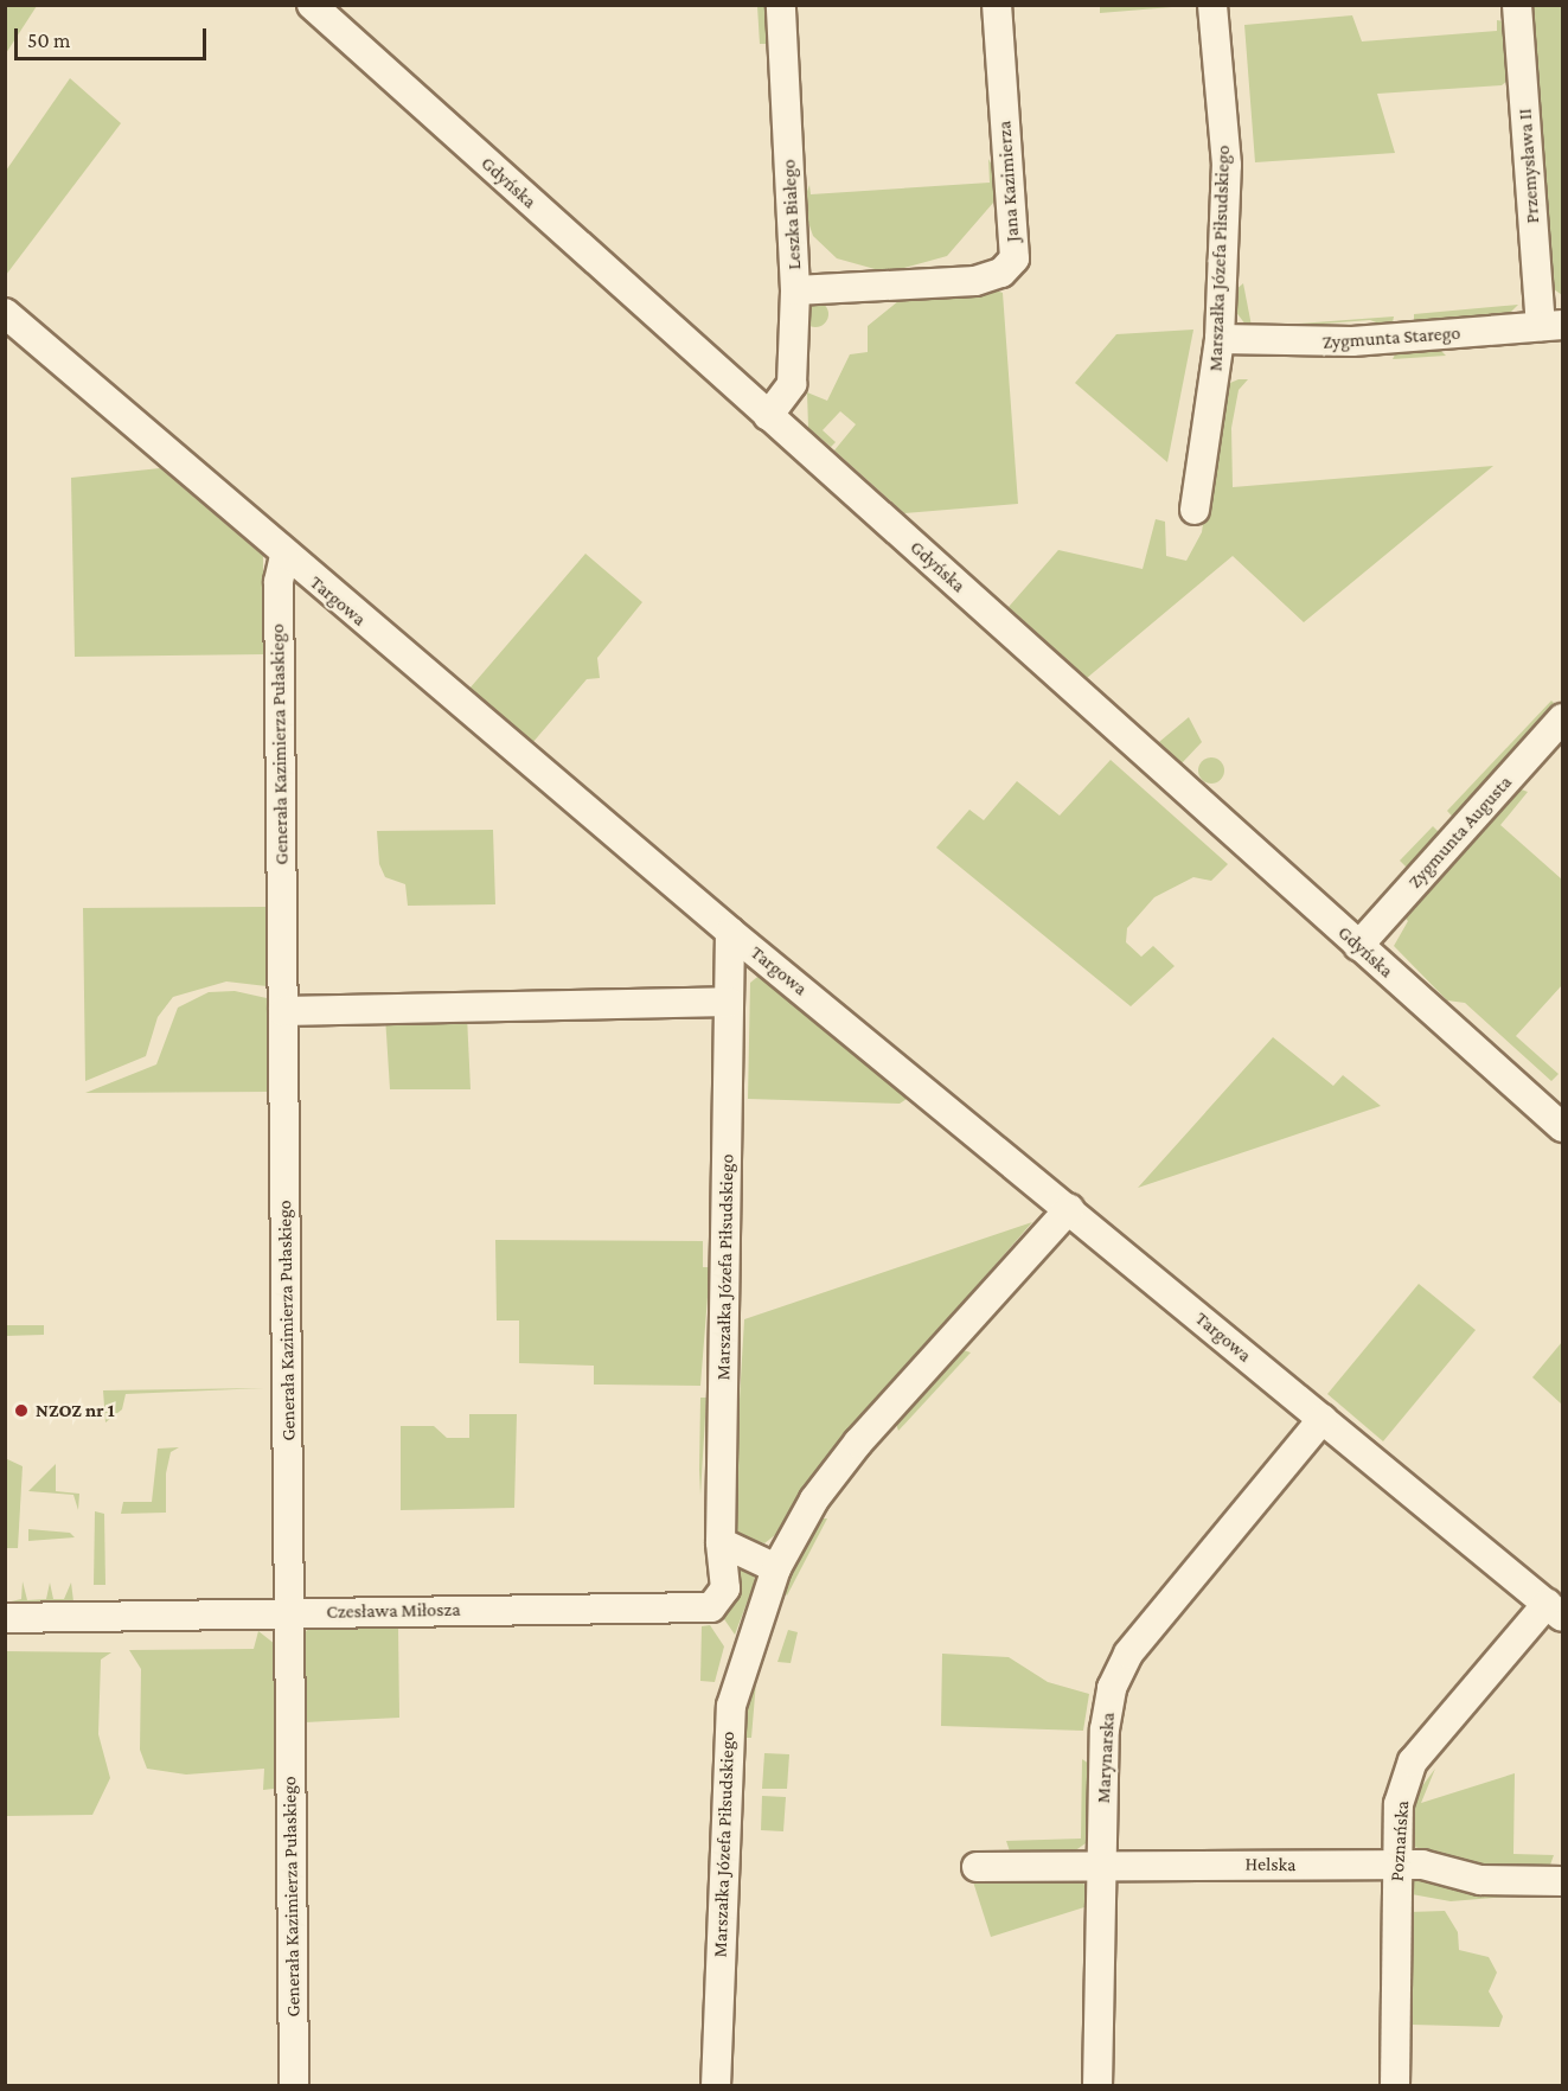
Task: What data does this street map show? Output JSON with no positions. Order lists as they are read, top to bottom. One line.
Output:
{"streets":{"street":["Przemysława II","Jana Kazimierza","Gdyńska","Leszka Białego","Marszałka Józefa Piłsudskiego","Zygmunta Starego","Targowa","Generała Kazimierza Pułaskiego","Zygmunta Augusta","Czesława Miłosza","Marynarska","Poznańska","Helska"]},"crossings":[["Przemysława II","Zygmunta Starego"],["Jana Kazimierza","Leszka Białego"],["Gdyńska","Leszka Białego"],["Gdyńska","Zygmunta Augusta"],["Marszałka Józefa Piłsudskiego","Zygmunta Starego"],["Marszałka Józefa Piłsudskiego","Targowa"],["Marszałka Józefa Piłsudskiego","Czesława Miłosza"],["Targowa","Generała Kazimierza Pułaskiego"],["Targowa","Marynarska"],["Targowa","Poznańska"],["Generała Kazimierza Pułaskiego","Czesława Miłosza"],["Marynarska","Helska"],["Poznańska","Helska"]],"places":["NZOZ nr 1"],"scale_bar":"50 m"}
